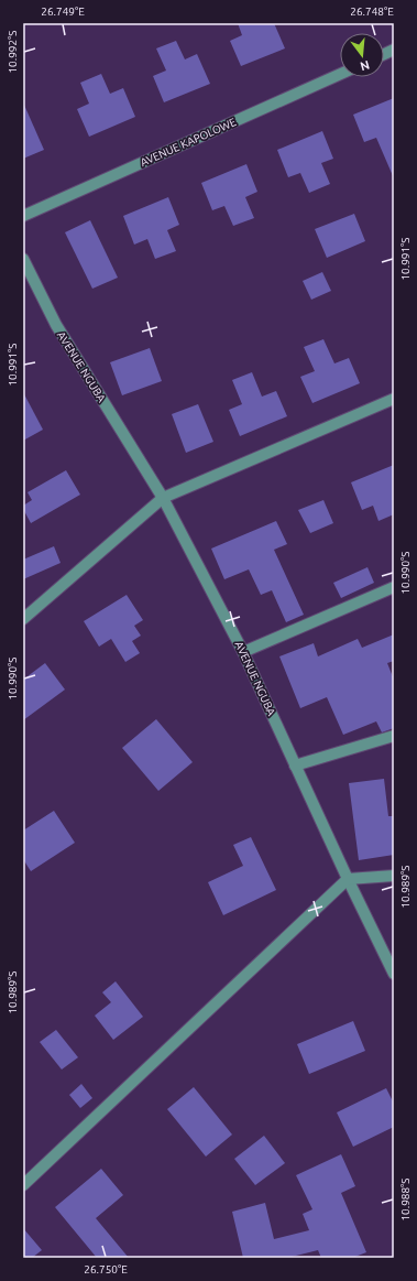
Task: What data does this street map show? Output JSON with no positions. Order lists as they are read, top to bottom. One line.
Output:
{"streets":{"street":["AVENUE KAPOLOWE","AVENUE NGUBA"]},"north":"bottom","coordinates":["26.749°E","26.748°E","10.992°S","10.991°S","10.990°S","10.989°S","10.988°S","26.750°E"]}
